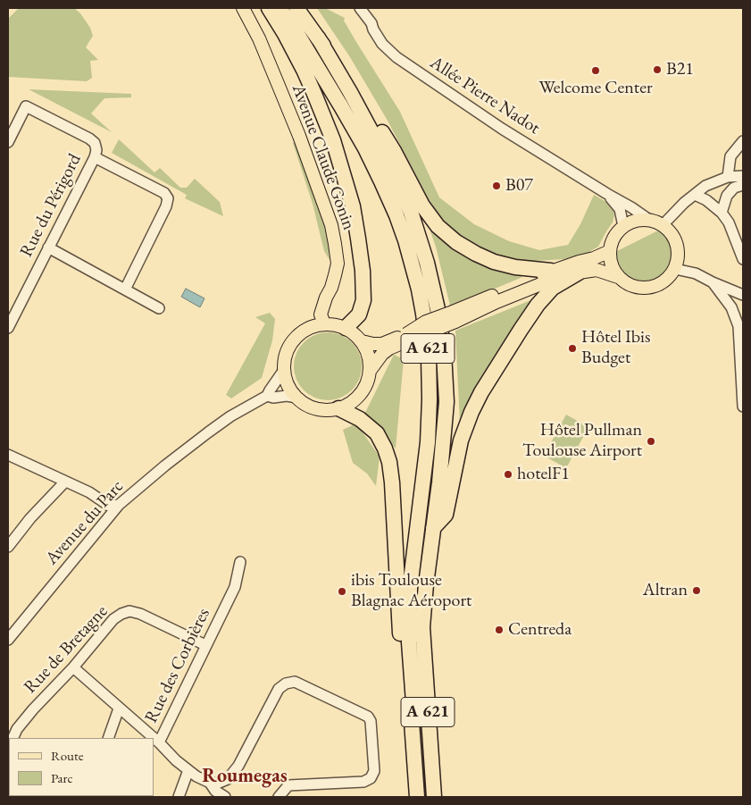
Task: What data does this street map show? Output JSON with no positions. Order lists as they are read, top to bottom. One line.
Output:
{"streets":{"highway":["A 621"],"main road":["Avenue Claude Gonin"],"street":["Allée Pierre Nadot","Rue du Périgord","Avenue du Parc","Rue de Bretagne","Rue des Corbières"]},"crossings":[["Avenue Claude Gonin","Avenue du Parc"],["Rue de Bretagne","Rue des Corbières"]],"districts":["Roumegas"],"places":["B21","Welcome Center","B07","Hôtel Ibis Budget","Hôtel Pullman Toulouse Airport","hotelF1","Altran","ibis Toulouse Blagnac Aéroport","Centreda"],"legend":["Route","Parc"]}
